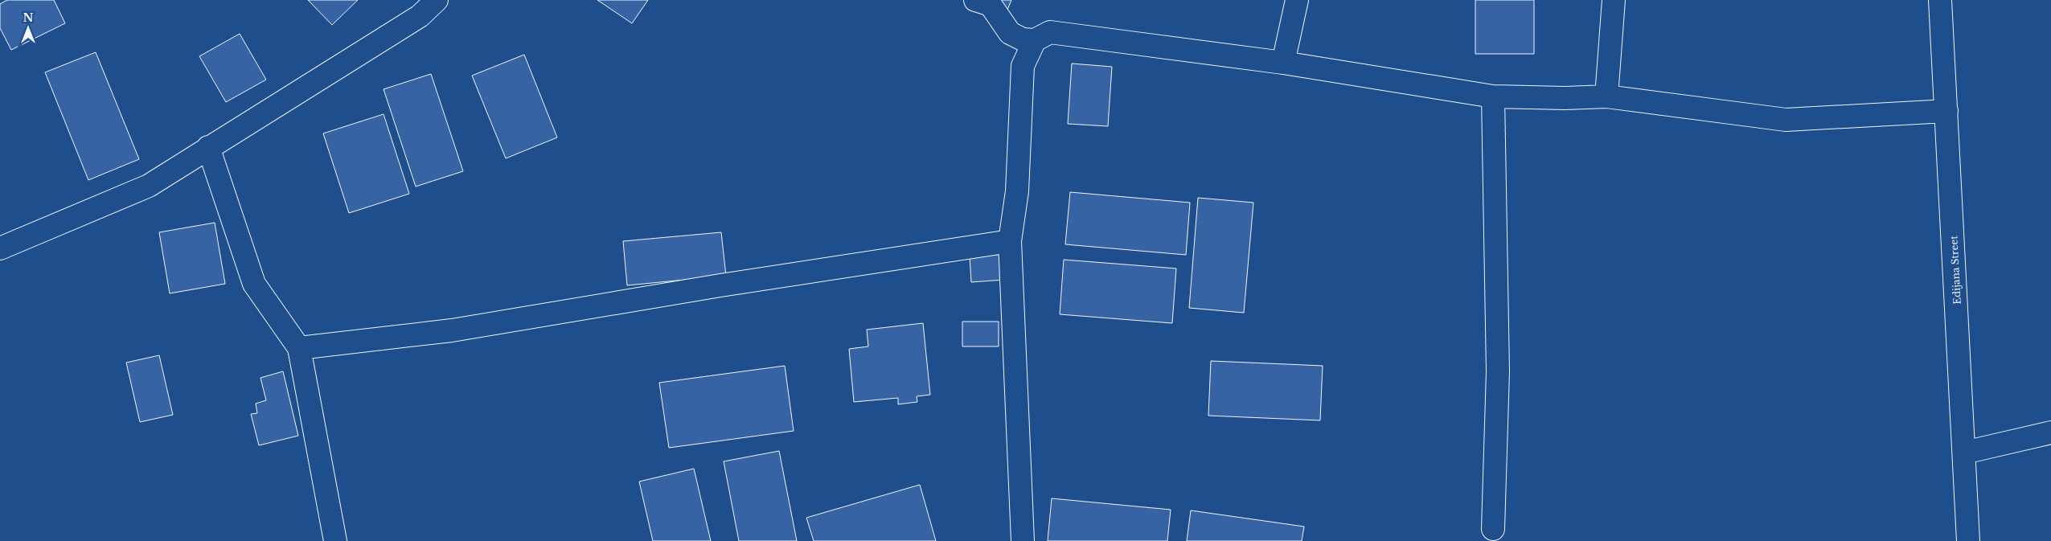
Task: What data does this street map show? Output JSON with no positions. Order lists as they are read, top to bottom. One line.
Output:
{"streets":{"street":["Edijana Street"]},"north":"top"}
